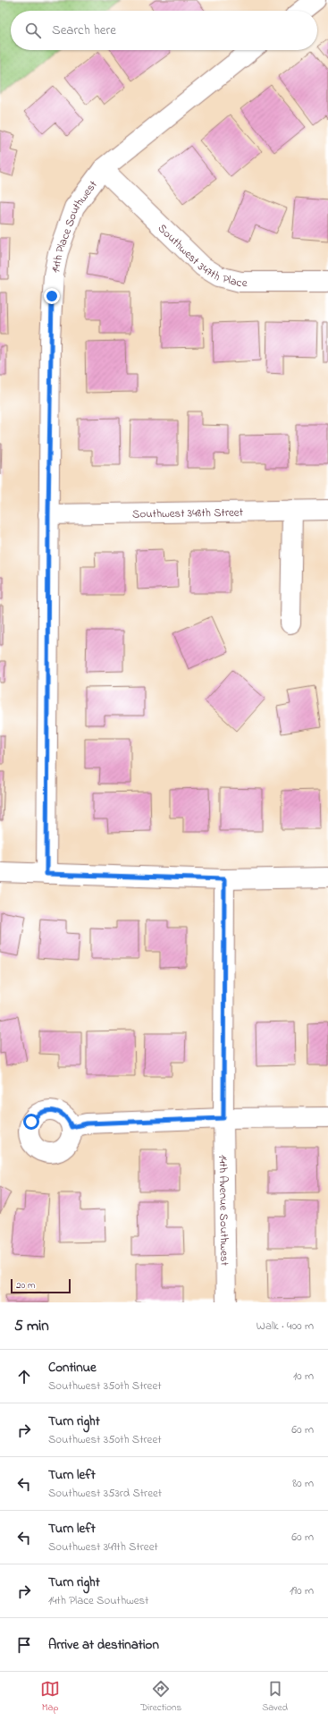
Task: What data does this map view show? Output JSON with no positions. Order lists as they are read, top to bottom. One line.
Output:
{"streets":{"street":["14th Place Southwest","Southwest 347th Place","Southwest 348th Street","14th Avenue Southwest"]},"crossings":[["14th Place Southwest","Southwest 347th Place"],["14th Place Southwest","Southwest 348th Street"]],"scale_bar":"20 m","page":{"search":"Search here","scale":"20 m","heading":["5 min","Walk · 400 m"],"list":[["Continue","Southwest 350th Street","10 m"],["Turn right","Southwest 350th Street","60 m"],["Turn left","Southwest 353rd Street","80 m"],["Turn left","Southwest 349th Street","60 m"],["Turn right","14th Place Southwest","190 m"],"Arrive at destination"],"nav":["Map","Directions","Saved"]}}
